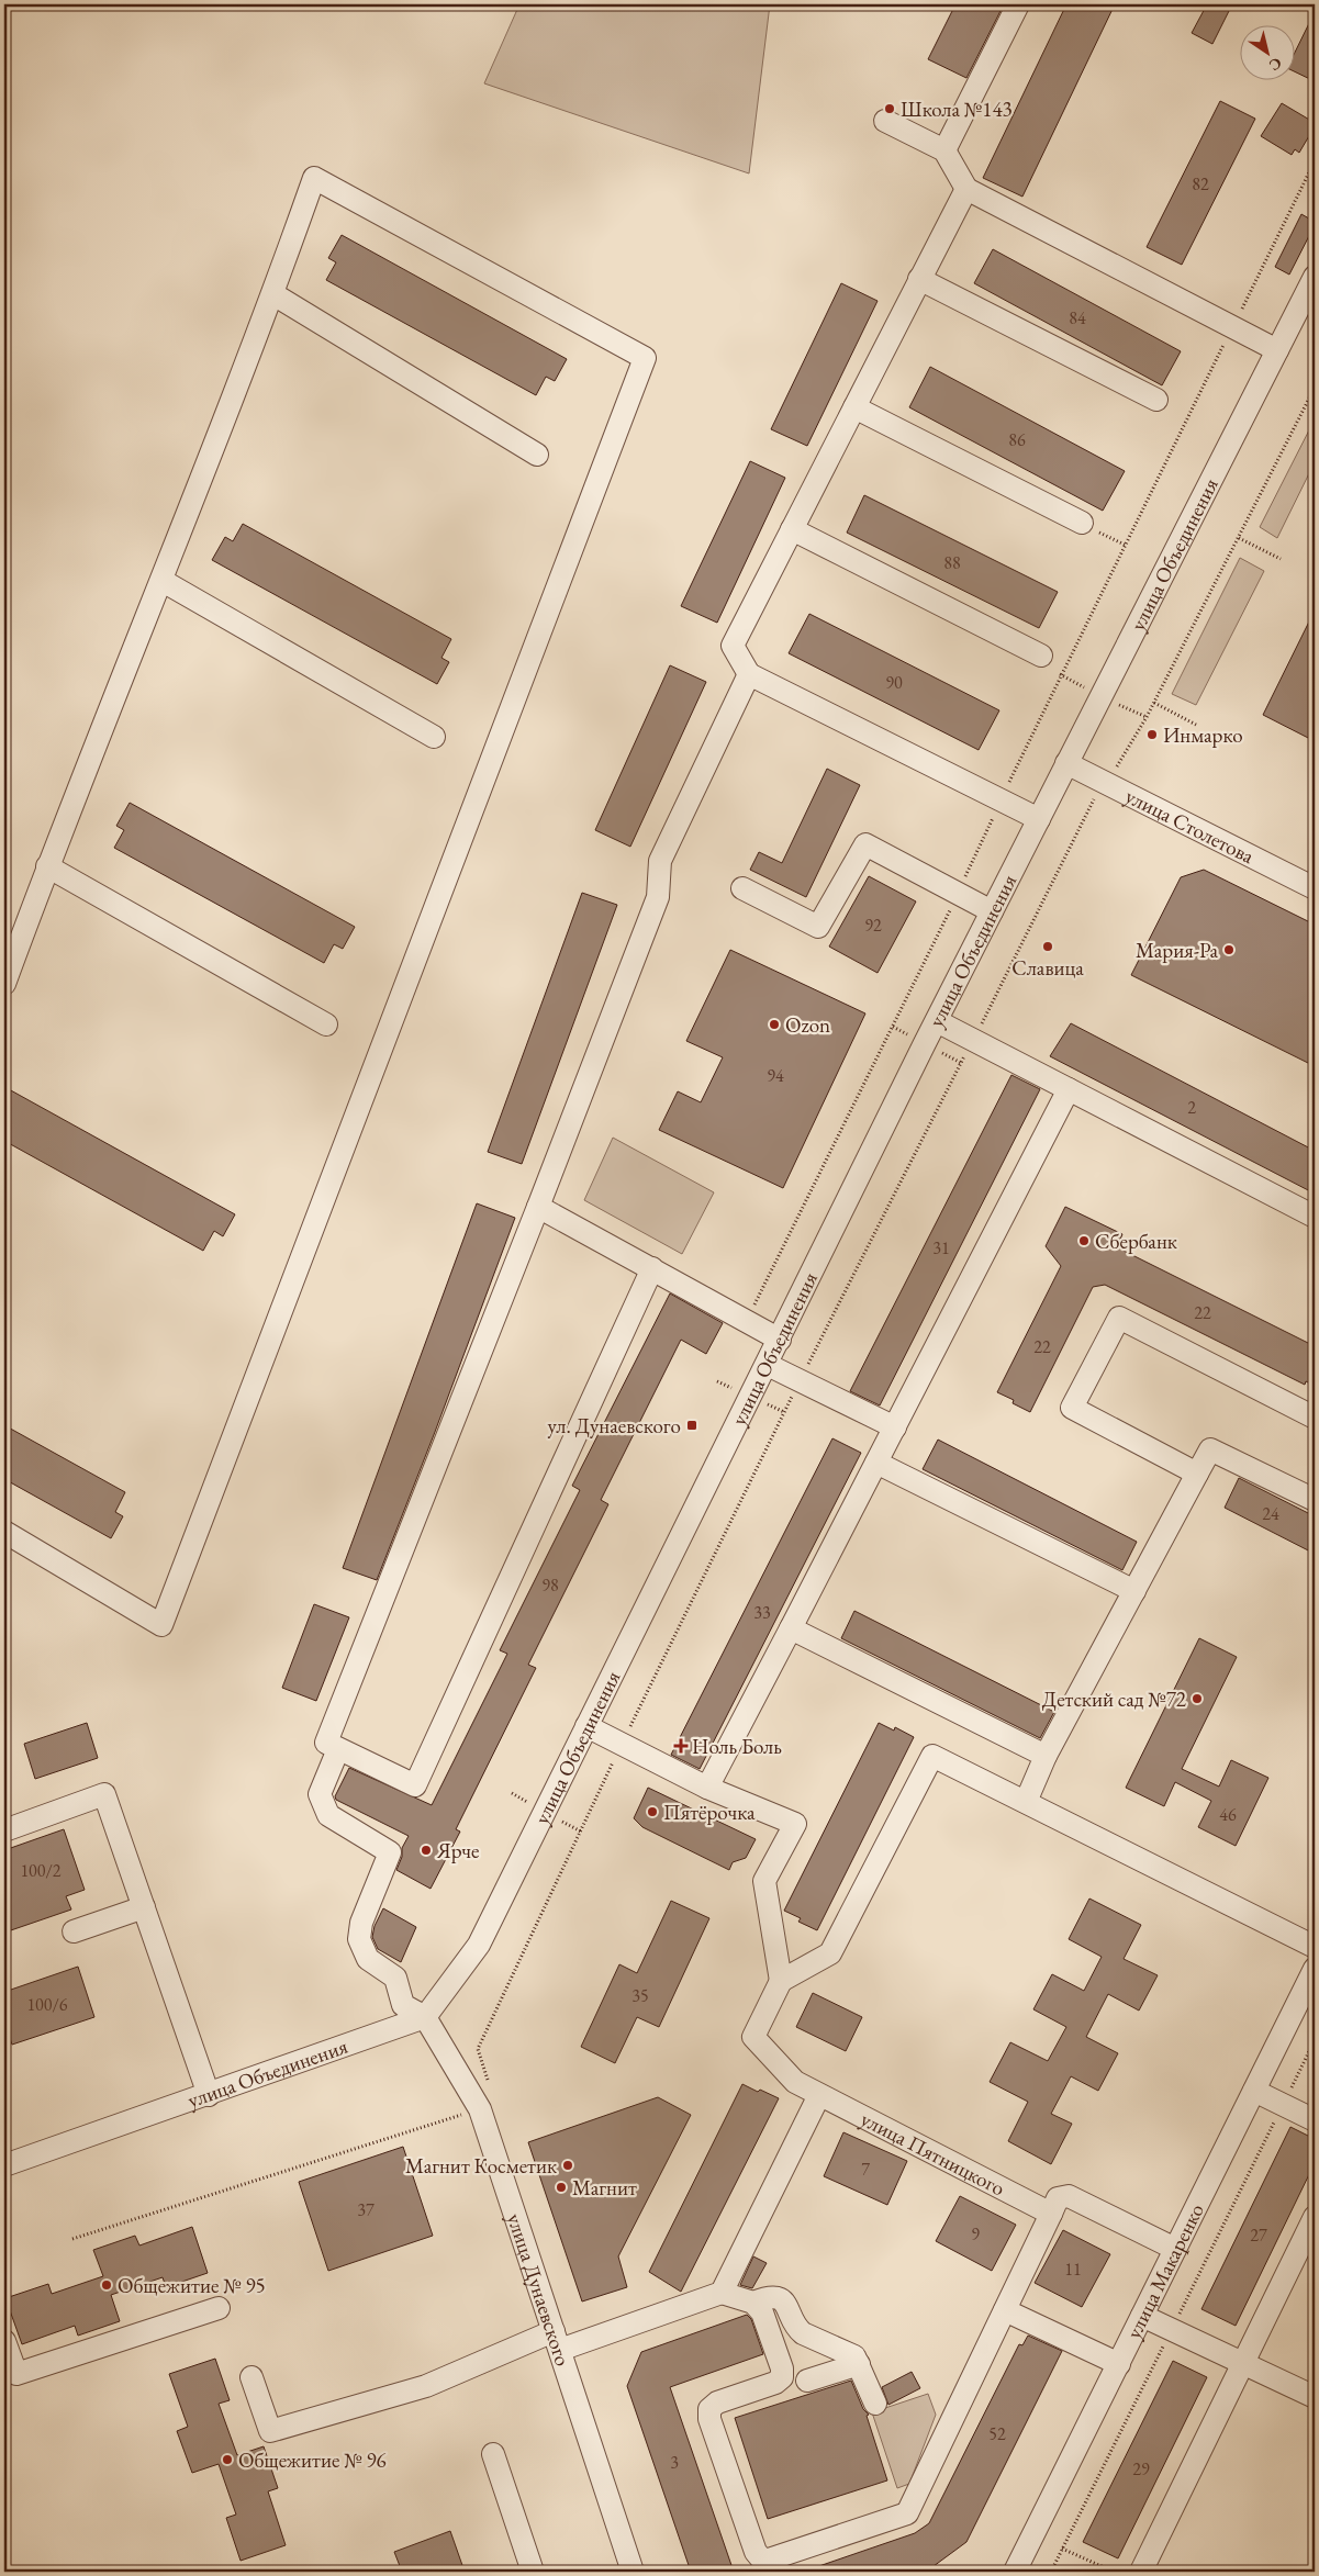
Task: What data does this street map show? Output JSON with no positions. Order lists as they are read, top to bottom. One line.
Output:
{"streets":{"street":["улица Объединения","улица Столетова","улица Пятницкого","улица Макаренко","улица Дунаевского"]},"crossings":[["улица Объединения","улица Столетова"],["улица Объединения","улица Дунаевского"]],"places":{"other":["Школа №143","Инмарко","Славица","Мария-Ра","Ozon","Сбербанк","Детский сад №72","Пятёрочка","Ярче","Магнит Косметик","Магнит","Общежитие № 95","Общежитие № 96"],"transit":["ул. Дунаевского"],"health":["Ноль Боль"]},"house_numbers":["82","84","86","88","90","92","94","2","31","22","22","24","98","33","46","100/2","35","100/6","7","37","9","27","11","52","3","29"],"north":"bottom right"}
